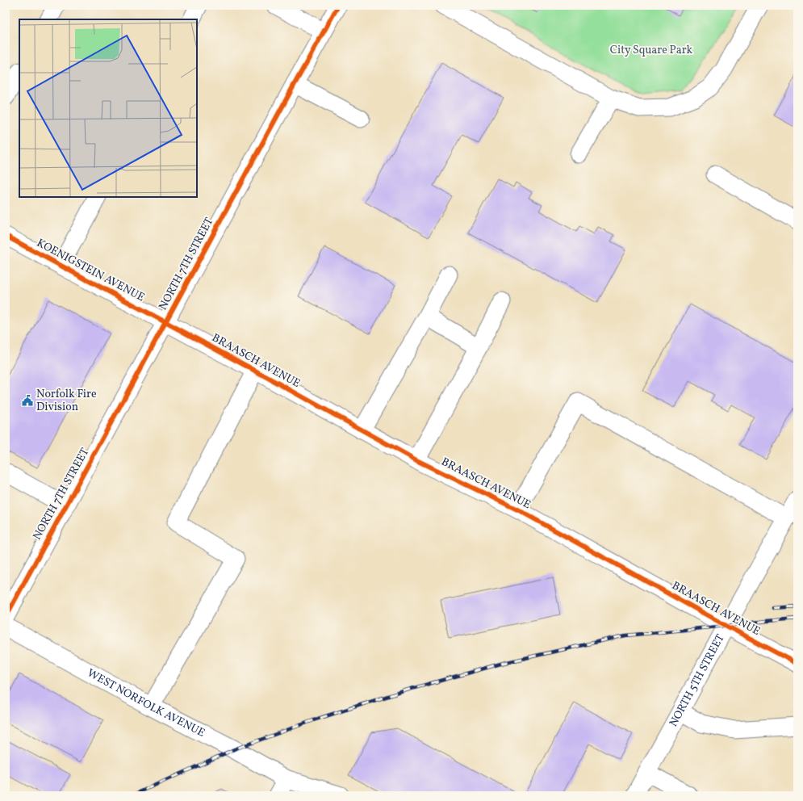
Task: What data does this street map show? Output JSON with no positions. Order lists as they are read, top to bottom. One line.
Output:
{"streets":{"main road":["WEST NORFOLK AVENUE"],"street":["NORTH 7TH STREET","KOENIGSTEIN AVENUE","BRAASCH AVENUE","NORTH 5TH STREET"]},"crossings":[["NORTH 7TH STREET","KOENIGSTEIN AVENUE"],["NORTH 7TH STREET","BRAASCH AVENUE"],["KOENIGSTEIN AVENUE","BRAASCH AVENUE"],["BRAASCH AVENUE","NORTH 5TH STREET"]],"parks":["City Square Park"],"places":{"public building":["Norfolk Fire Division"]}}
